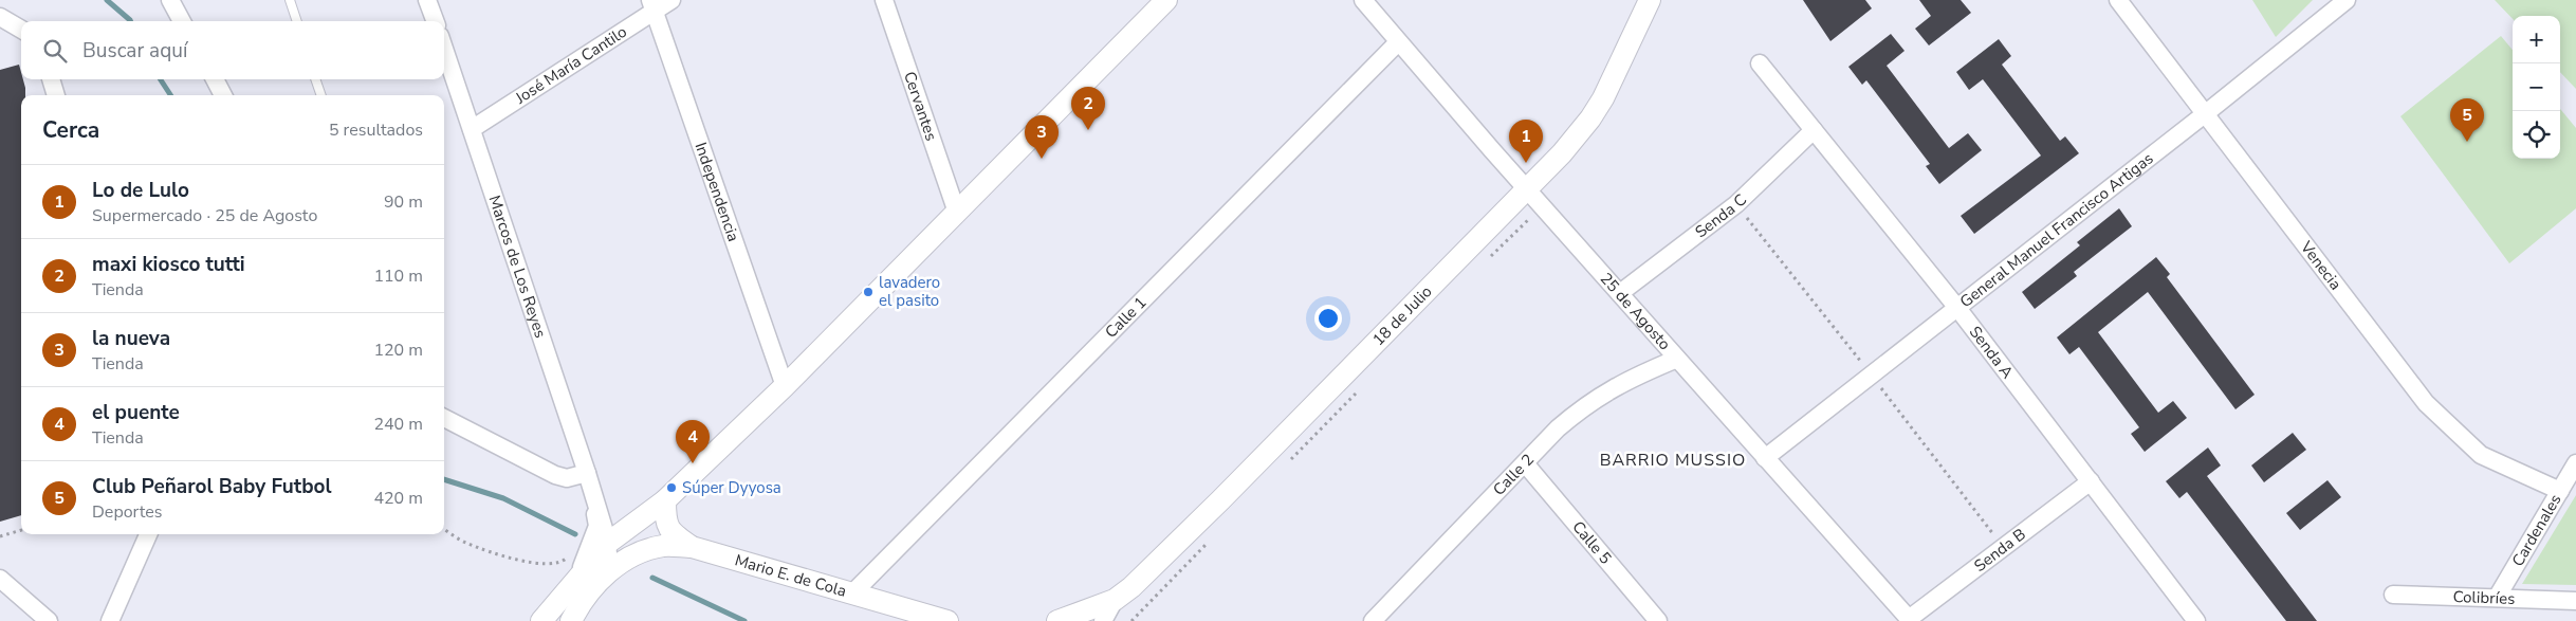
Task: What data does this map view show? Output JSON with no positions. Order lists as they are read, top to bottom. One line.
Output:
{"streets":{"street":["José María Cantilo","Cervantes","Independencia","Senda C","General Manuel Francisco Artigas","Marcos de Los Reyes","Venecia","25 de Agosto","18 de Julio","Calle 1","Senda A","Calle 2","Cardenales","Calle 5","Senda B","Mario E. de Cola","Colibríes"]},"crossings":[["José María Cantilo","Independencia"],["José María Cantilo","Marcos de Los Reyes"],["Senda C","25 de Agosto"],["Senda C","Senda A"],["General Manuel Francisco Artigas","Venecia"],["General Manuel Francisco Artigas","25 de Agosto"],["General Manuel Francisco Artigas","Senda A"],["Venecia","Cardenales"],["25 de Agosto","18 de Julio"],["25 de Agosto","Calle 1"],["25 de Agosto","Calle 2"],["25 de Agosto","Senda B"],["Calle 1","Mario E. de Cola"],["Senda A","Senda B"],["Calle 2","Calle 5"],["Cardenales","Colibríes"]],"districts":["BARRIO MUSSIO"],"places":["lavadero el pasito","Súper Dyyosa"],"page":{"map_buttons":["+","−"],"search":"Buscar aquí","pins":["2","5","3","1","4"],"heading":["Cerca","5 resultados"],"list":[{"mark":"1","name":"Lo de Lulo","note":"Supermercado · 25 de Agosto","value":"90 m"},{"mark":"2","name":"maxi kiosco tutti","note":"Tienda","value":"110 m"},{"mark":"3","name":"la nueva","note":"Tienda","value":"120 m"},{"mark":"4","name":"el puente","note":"Tienda","value":"240 m"},{"mark":"5","name":"Club Peñarol Baby Futbol","note":"Deportes","value":"420 m"}]}}
